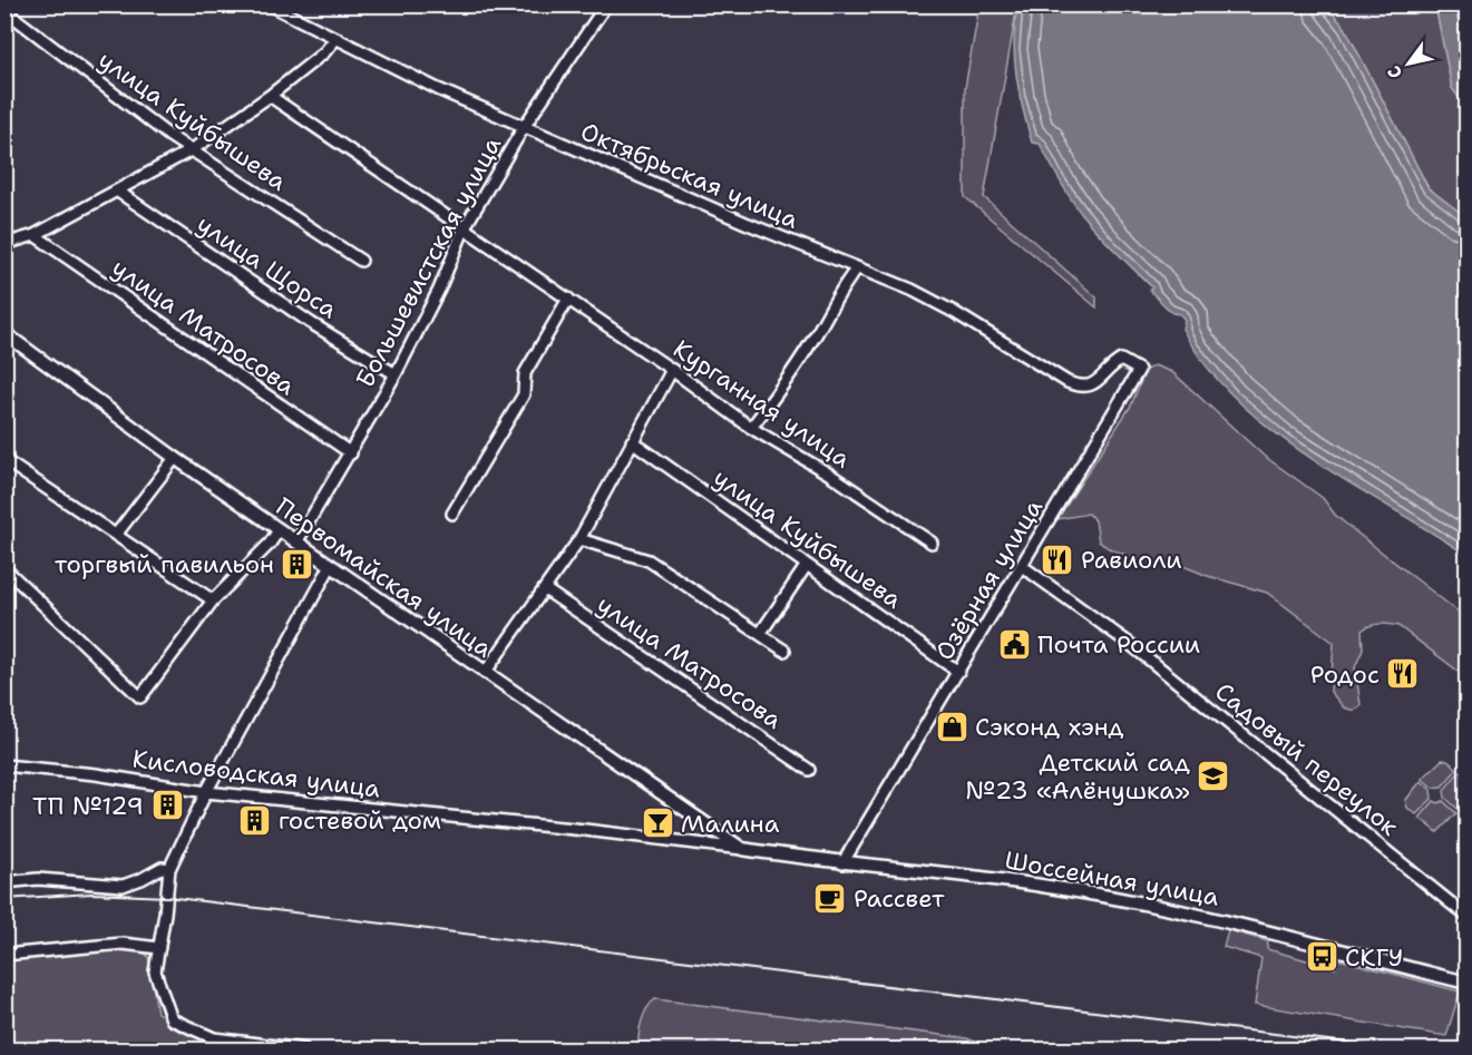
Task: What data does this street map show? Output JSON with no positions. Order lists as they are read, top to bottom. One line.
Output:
{"streets":{"main road":["Первомайская улица","Шоссейная улица"],"street":["улица Куйбышева","Октябрьская улица","Большевистская улица","улица Щорса","улица Матросова","Курганная улица","Озёрная улица","Садовый переулок","Кисловодская улица"]},"crossings":[["улица Куйбышева","Озёрная улица"],["Октябрьская улица","Большевистская улица"],["Октябрьская улица","Озёрная улица"],["Большевистская улица","улица Щорса"],["Большевистская улица","улица Матросова"],["Большевистская улица","Курганная улица"],["Большевистская улица","Первомайская улица"],["Первомайская улица","Кисловодская улица"],["Первомайская улица","Шоссейная улица"],["Озёрная улица","Садовый переулок"],["Озёрная улица","Шоссейная улица"],["Кисловодская улица","Шоссейная улица"]],"places":{"restaurant":["Равиоли","Родос"],"building":["торгвый павильон","ТП №129","гостевой дом"],"public building":["Почта России"],"shop":["Сэконд хэнд"],"school or university":["Детский сад №23 «Алёнушка»"],"bar":["Малина"],"cafe":["Рассвет"],"bus stop":["СКГУ"]},"north":"bottom left"}
